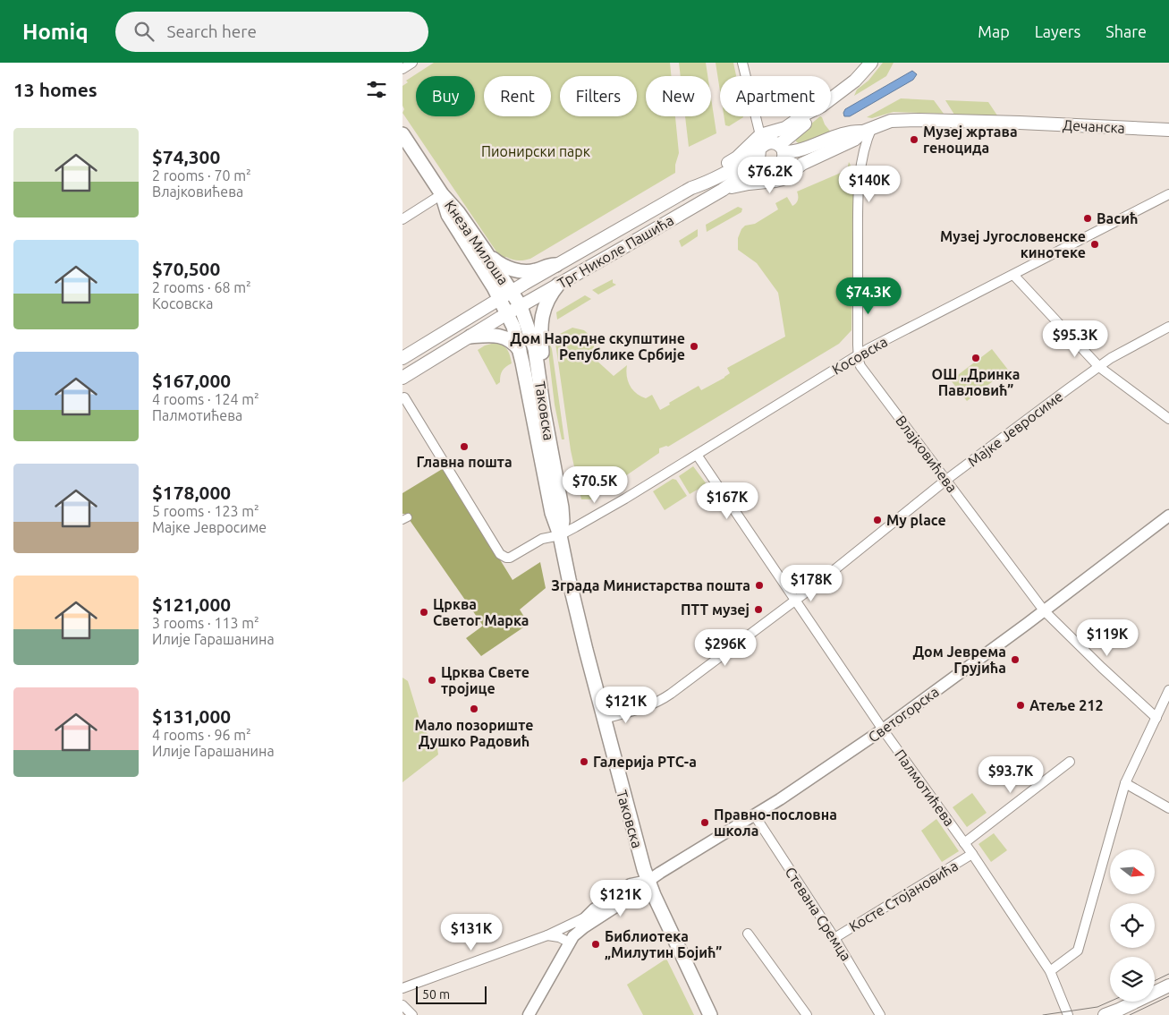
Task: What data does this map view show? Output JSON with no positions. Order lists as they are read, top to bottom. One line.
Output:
{"streets":{"main road":["Дечанска","Кнеза Милоша","Трг Николе Пашића","Таковска"],"street":["Косовска","Мајке Јевросиме","Влајковићева","Светогорска","Палмотићева","Косте Стојановића","Стевана Сремца"]},"crossings":[["Дечанска","Трг Николе Пашића"],["Кнеза Милоша","Трг Николе Пашића"],["Кнеза Милоша","Таковска"],["Трг Николе Пашића","Таковска"],["Трг Николе Пашића","Влајковићева"],["Косовска","Таковска"],["Косовска","Влајковићева"],["Косовска","Палмотићева"],["Таковска","Мајке Јевросиме"],["Таковска","Светогорска"],["Мајке Јевросиме","Влајковићева"],["Мајке Јевросиме","Палмотићева"],["Влајковићева","Светогорска"],["Светогорска","Палмотићева"],["Светогорска","Стевана Сремца"],["Палмотићева","Косте Стојановића"],["Косте Стојановића","Стевана Сремца"]],"parks":["Пионирски парк"],"places":["Музеј жртава геноцида","Васић","Музеј Југословенске кинотеке","Дом Народне скупштине Републике Србије","ОШ „Дринка Павловић”","Главна пошта","My place","Зграда Министарства пошта","ПТТ музеј","Црква Светог Марка","Дом Јеврема Грујића","Црква Свете тројице","Атеље 212","Мало позориште Душко Радовић","Галерија РТС-а","Правно-пословна школа","Библиотека „Милутин Бојић”"],"scale_bar":"50 m","north":"right","page":{"header":"Homiq","search":"Search here","nav":["Map","Layers","Share"],"heading":"13 homes","chip":["Buy","Rent","Filters","New","Apartment"],"list":[{"name":"$74,300","note":"2 rooms · 70 m² · Влајковићева"},{"name":"$70,500","note":"2 rooms · 68 m² · Косовска"},{"name":"$167,000","note":"4 rooms · 124 m² · Палмотићева"},{"name":"$178,000","note":"5 rooms · 123 m² · Мајке Јевросиме"},{"name":"$121,000","note":"3 rooms · 113 m² · Илије Гарашанина"},{"name":"$131,000","note":"4 rooms · 96 m² · Илије Гарашанина"}],"price":["$76.2K","$140K","$74.3K","$95.3K","$70.5K","$167K","$178K","$119K","$296K","$121K","$93.7K","$121K","$131K"],"scale":"50 m"}}
